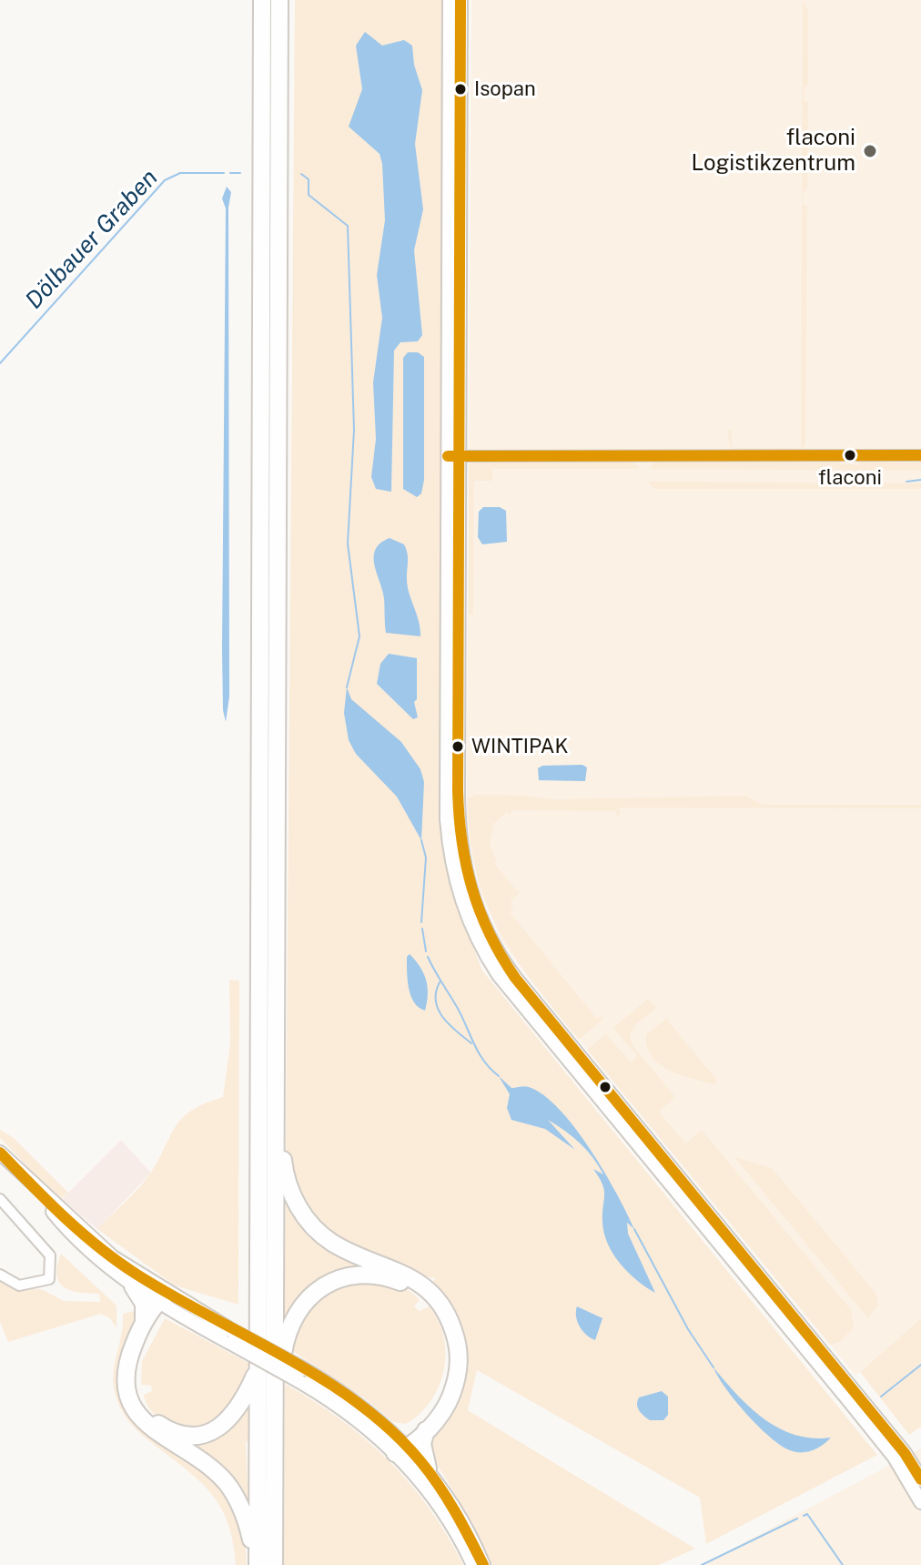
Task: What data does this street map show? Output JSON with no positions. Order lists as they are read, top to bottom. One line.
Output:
{"water":["Dölbauer Graben"],"places":["Isopan","flaconi Logistikzentrum","flaconi","WINTIPAK"]}
